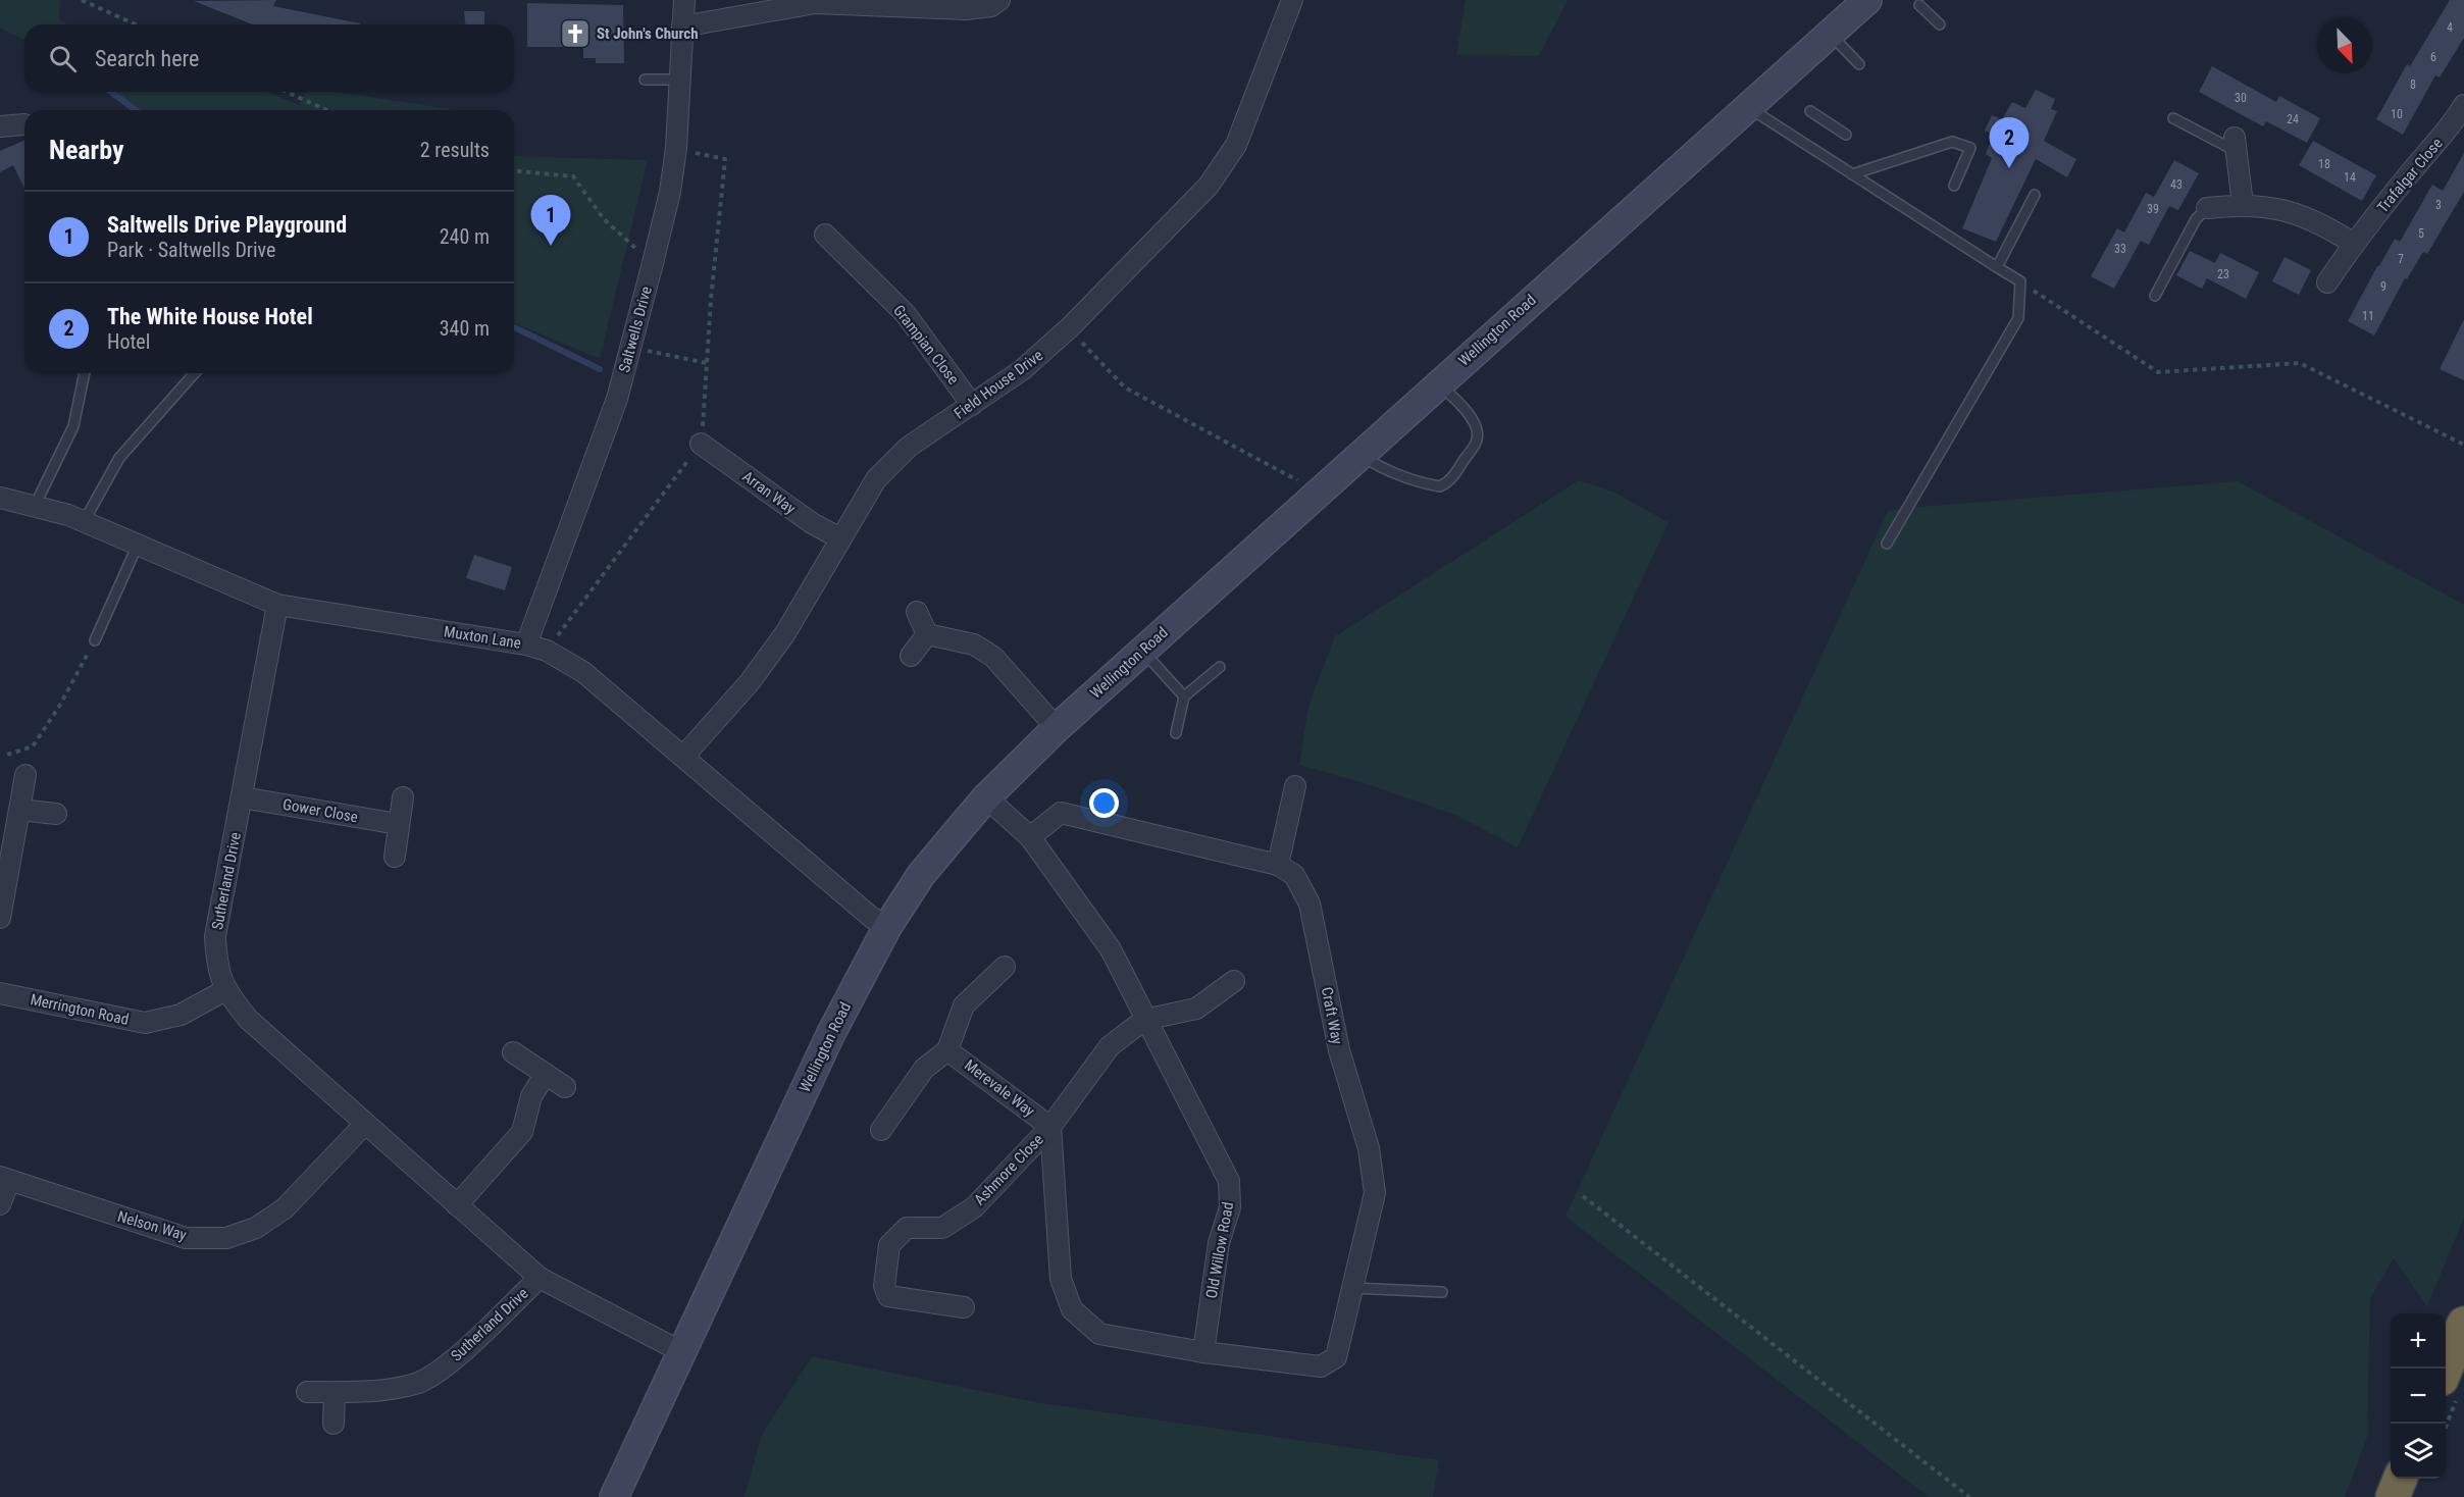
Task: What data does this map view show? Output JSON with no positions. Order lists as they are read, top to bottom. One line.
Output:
{"streets":{"street":["Trafalgar Close","Saltwells Drive","Wellington Road","Grampian Close","Field House Drive","Arran Way","Muxton Lane","Gower Close","Sutherland Drive","Merrington Road","Craft Way","Merevale Way","Ashmore Close","Nelson Way","Old Willow Road"]},"crossings":[["Saltwells Drive","Muxton Lane"],["Wellington Road","Muxton Lane"],["Wellington Road","Sutherland Drive"],["Grampian Close","Field House Drive"],["Field House Drive","Arran Way"],["Field House Drive","Muxton Lane"],["Muxton Lane","Sutherland Drive"],["Gower Close","Sutherland Drive"],["Sutherland Drive","Merrington Road"],["Sutherland Drive","Nelson Way"],["Craft Way","Old Willow Road"],["Merevale Way","Ashmore Close"],["Ashmore Close","Old Willow Road"]],"places":{"church":["St John's Church"]},"house_numbers":["4","6","8","30","10","24","18","14","43","3","39","5","33","7","23","9","11"],"north":"bottom right","page":{"search":"Search here","heading":["Nearby","2 results"],"pins":["2","1"],"list":[{"mark":"1","name":"Saltwells Drive Playground","note":"Park · Saltwells Drive","value":"240 m"},{"mark":"2","name":"The White House Hotel","note":"Hotel","value":"340 m"}],"map_buttons":["+","−"]}}
